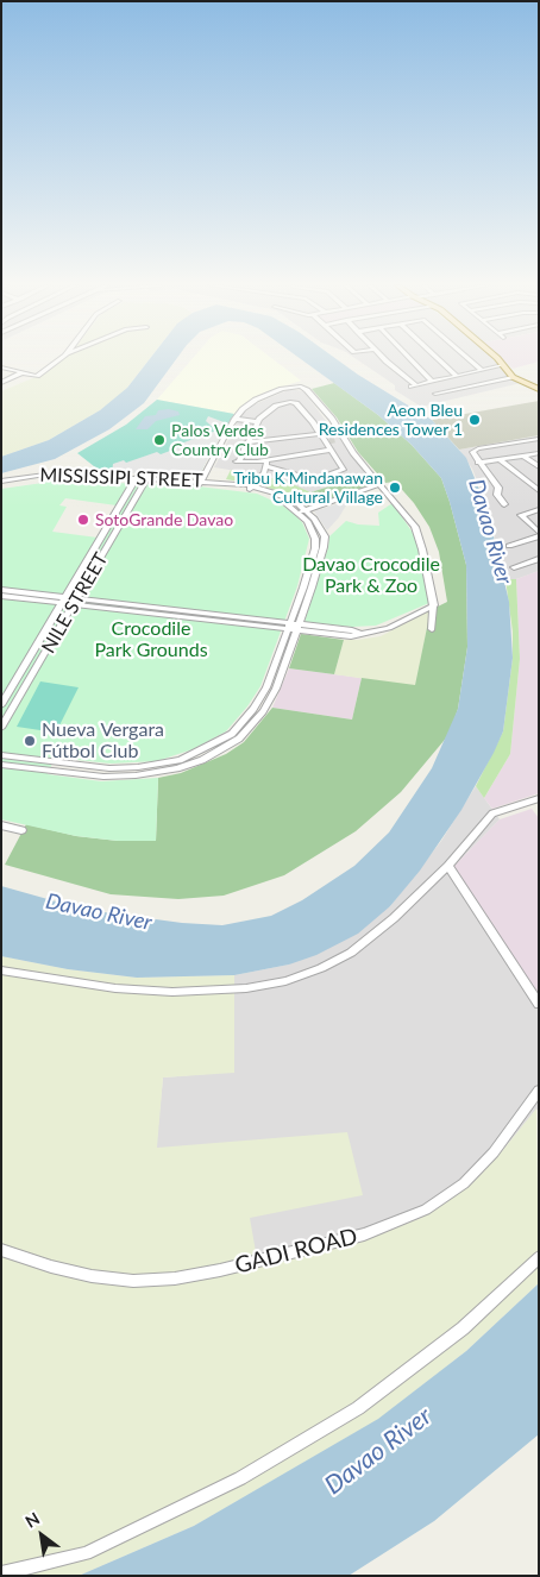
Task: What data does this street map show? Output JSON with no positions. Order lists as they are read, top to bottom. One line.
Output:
{"streets":{"street":["MISSISSIPI STREET","NILE STREET","GADI ROAD"]},"crossings":[["MISSISSIPI STREET","NILE STREET"]],"water":["Davao River"],"parks":["Davao Crocodile Park & Zoo","Crocodile Park Grounds"],"places":["Aeon Bleu Residences Tower 1","Palos Verdes Country Club","Tribu K'Mindanawan Cultural Village","SotoGrande Davao","Nueva Vergara Fútbol Club"],"north":"top left"}
